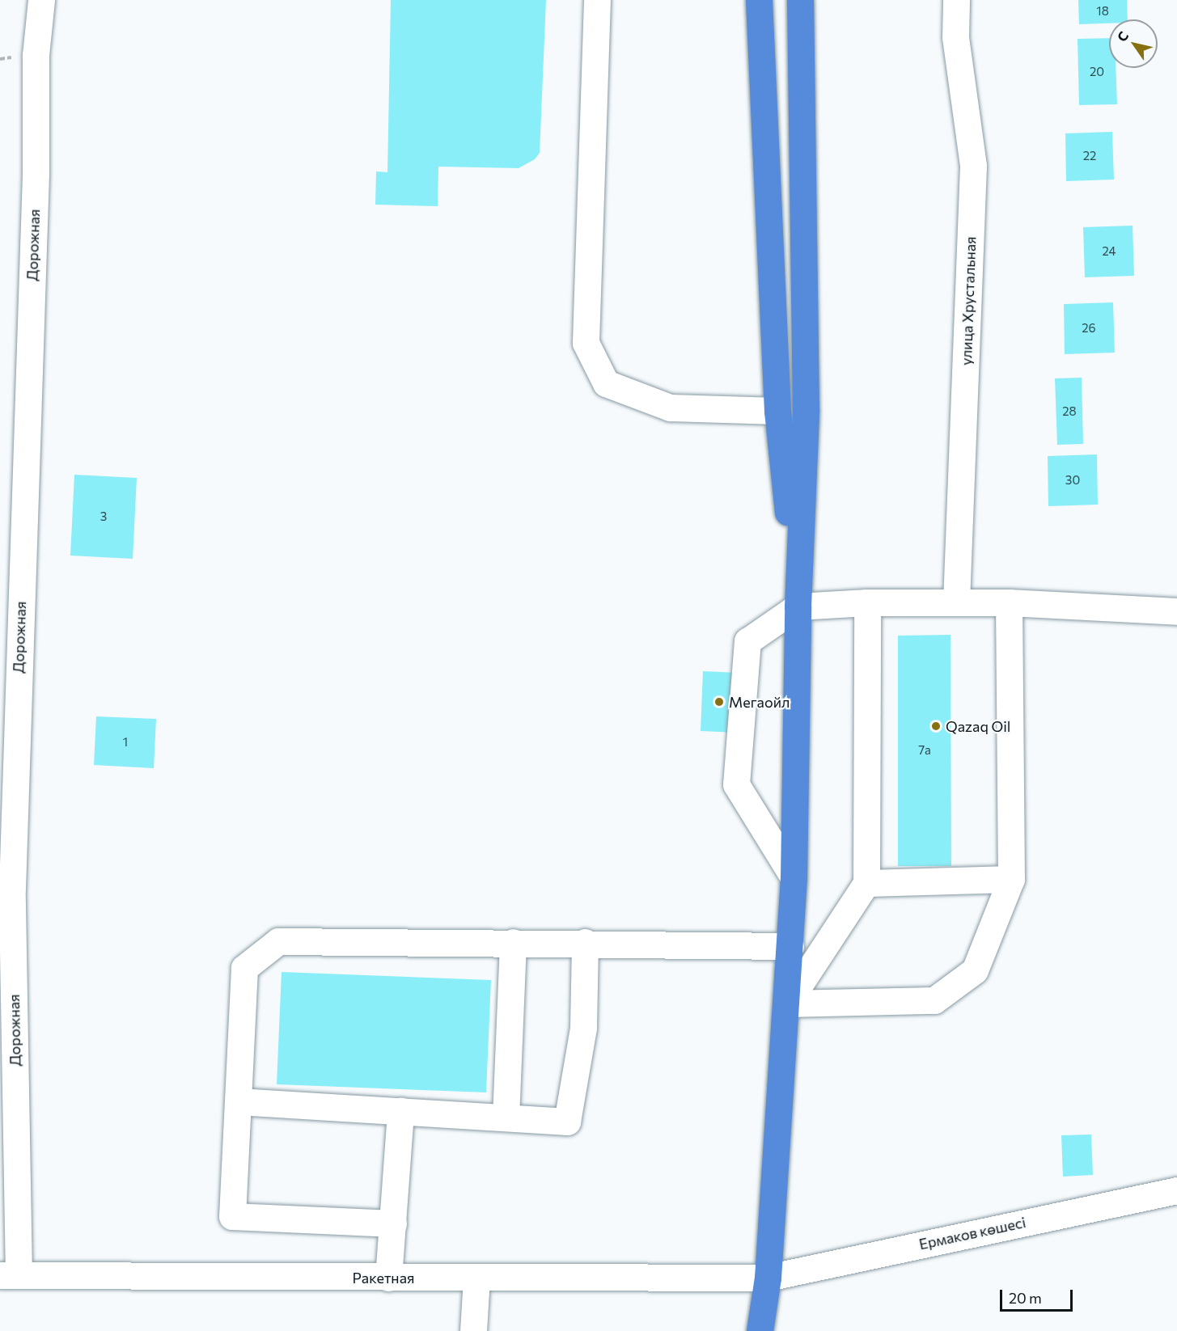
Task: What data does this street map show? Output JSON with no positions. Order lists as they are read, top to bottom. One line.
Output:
{"streets":{"street":["Дорожная","улица Хрустальная","Ермаков көшесі","Ракетная"]},"crossings":[["Дорожная","Ракетная"],["Ермаков көшесі","Ракетная"]],"places":["Мегаойл","Qazaq Oil"],"house_numbers":["18","20","22","24","26","28","30","3","1","7а"],"scale_bar":"20 m","north":"top left"}
